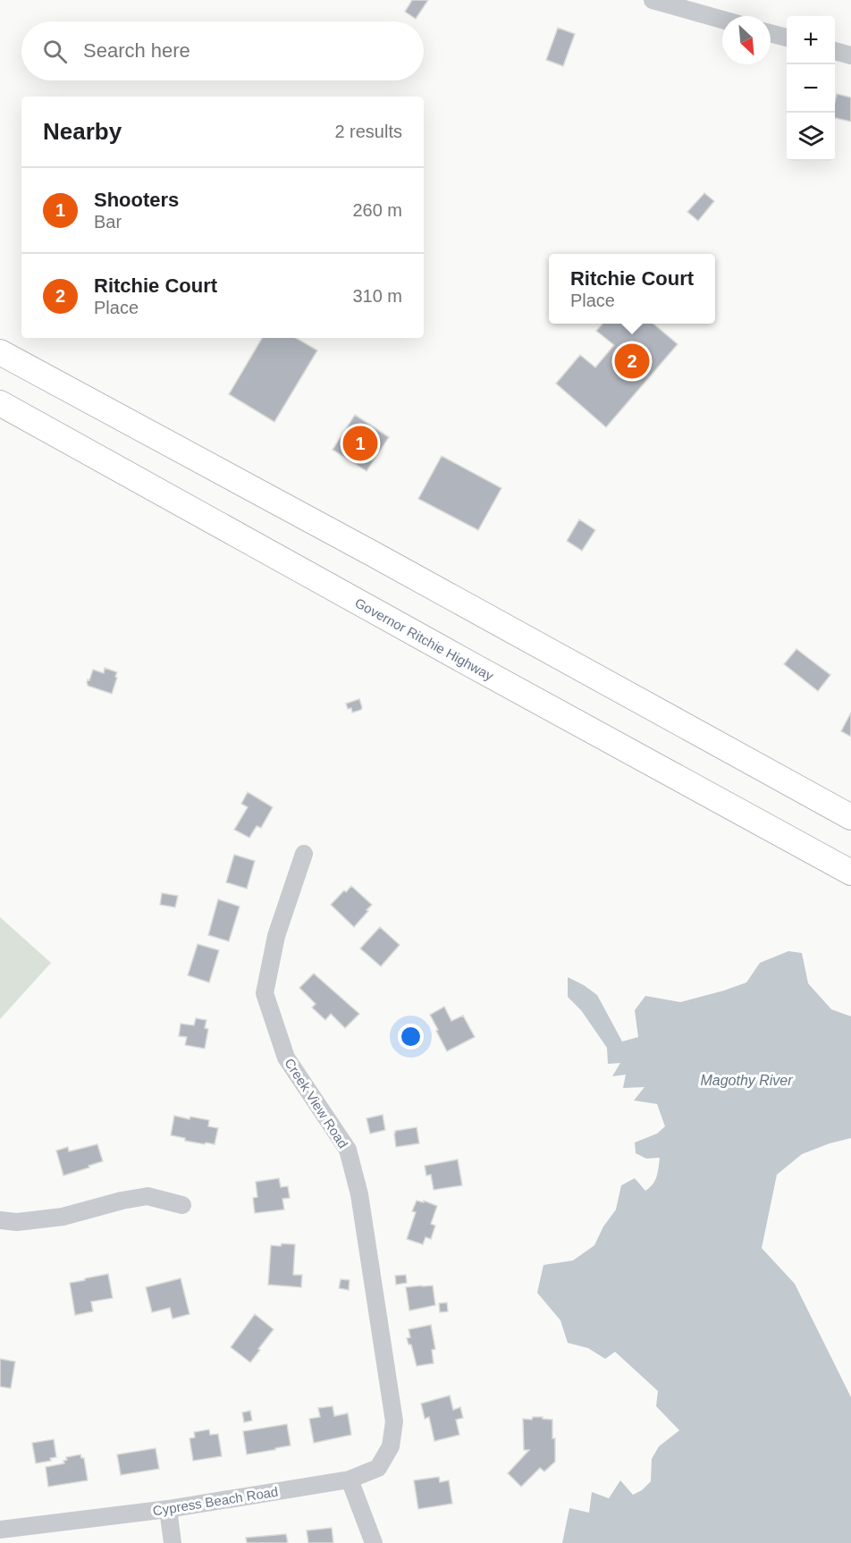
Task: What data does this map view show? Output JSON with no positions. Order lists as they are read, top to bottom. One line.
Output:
{"streets":{"highway":["Governor Ritchie Highway"],"street":["Creek View Road","Cypress Beach Road"]},"crossings":[["Creek View Road","Cypress Beach Road"]],"water":["Magothy River"],"north":"bottom right","page":{"map_buttons":["+","−"],"search":"Search here","heading":["Nearby","2 results"],"list":[{"mark":"1","name":"Shooters","note":"Bar","value":"260 m"},{"mark":"2","name":"Ritchie Court","note":"Place","value":"310 m"}],"popup":["Ritchie Court","Place"],"pins":["2","1"]}}
